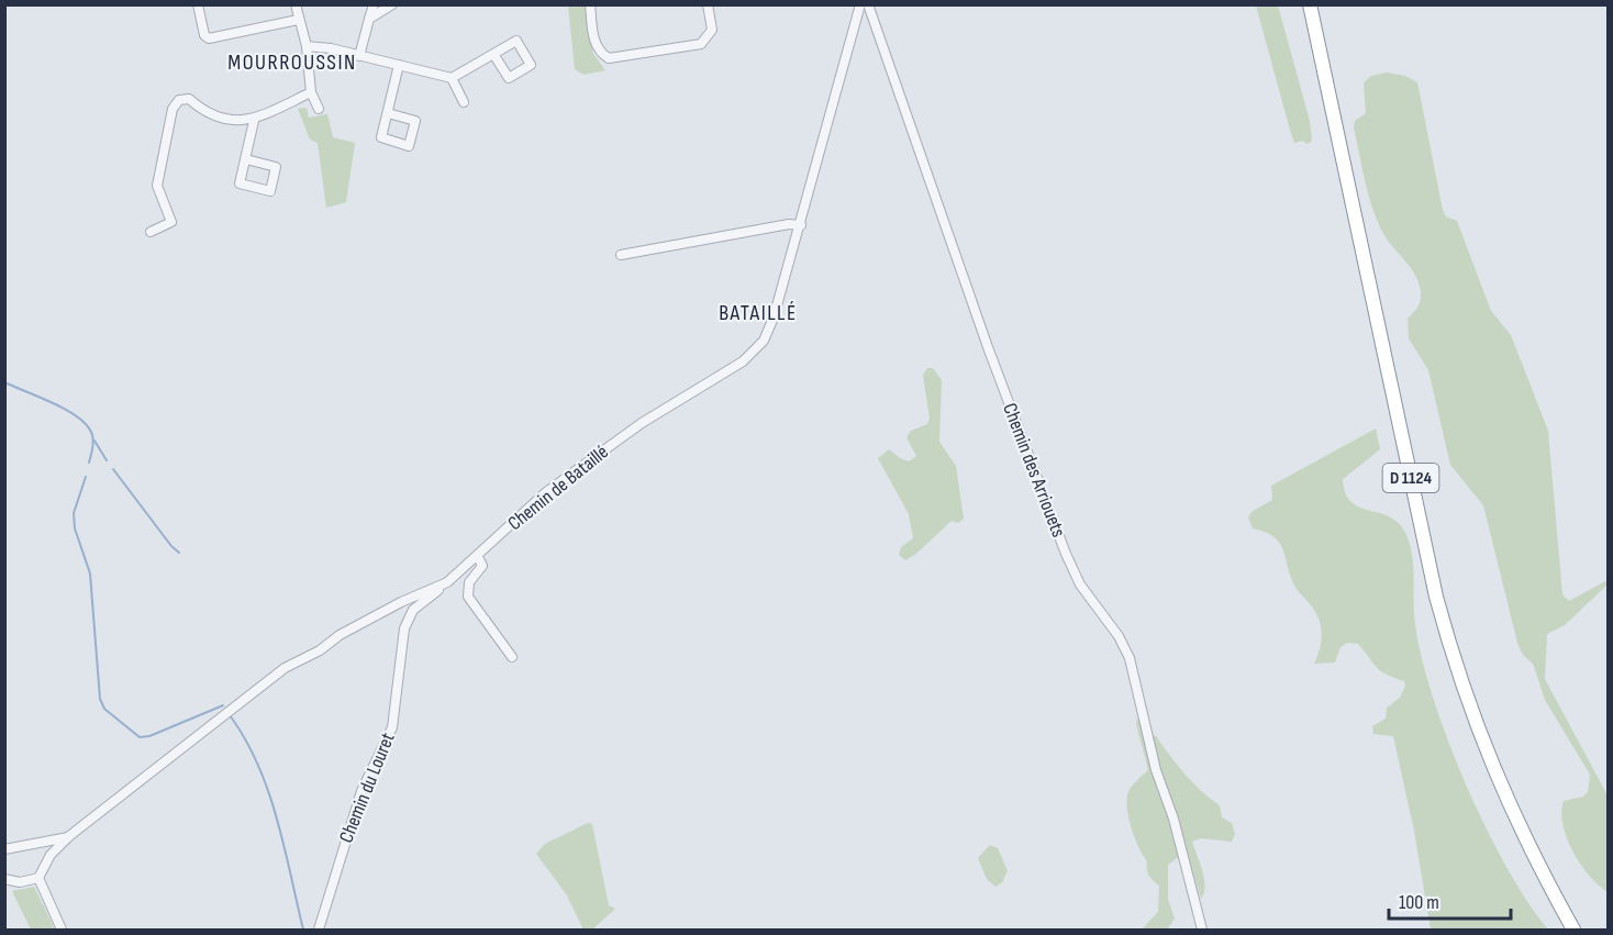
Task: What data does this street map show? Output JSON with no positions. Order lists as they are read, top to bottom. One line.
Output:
{"streets":{"highway":["D 1124"],"street":["Chemin des Arriouets","Chemin de Bataillé","Chemin du Louret"]},"crossings":[["Chemin de Bataillé","Chemin du Louret"]],"districts":["MOURROUSSIN","BATAILLÉ"],"scale_bar":"100 m"}
